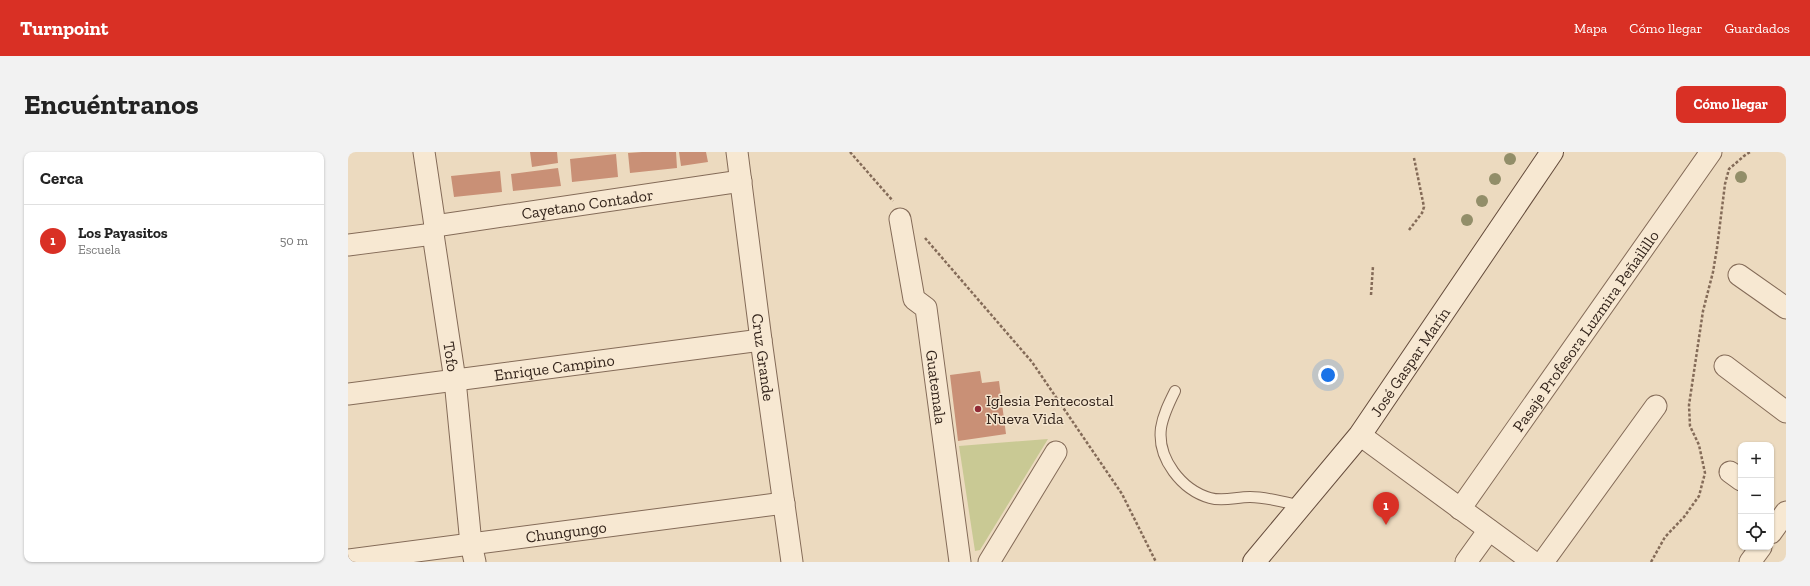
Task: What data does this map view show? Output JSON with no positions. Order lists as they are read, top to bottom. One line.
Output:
{"streets":{"street":["Cayetano Contador","Pasaje Profesora Luzmira Peñailillo","Tofo","Cruz Grande","José Gaspar Marín","Enrique Campino","Guatemala","Chungungo"]},"crossings":[["Cayetano Contador","Tofo"],["Cayetano Contador","Cruz Grande"],["Tofo","Enrique Campino"],["Tofo","Chungungo"],["Cruz Grande","Enrique Campino"],["Cruz Grande","Chungungo"]],"places":["Iglesia Pentecostal Nueva Vida"],"page":{"header":"Turnpoint","nav":["Mapa","Cómo llegar","Guardados"],"buttons":"Cómo llegar","title":"Encuéntranos","heading":"Cerca","list":[{"mark":"1","name":"Los Payasitos","note":"Escuela","value":"50 m"}],"map_buttons":["+","−"],"pins":"1"}}
